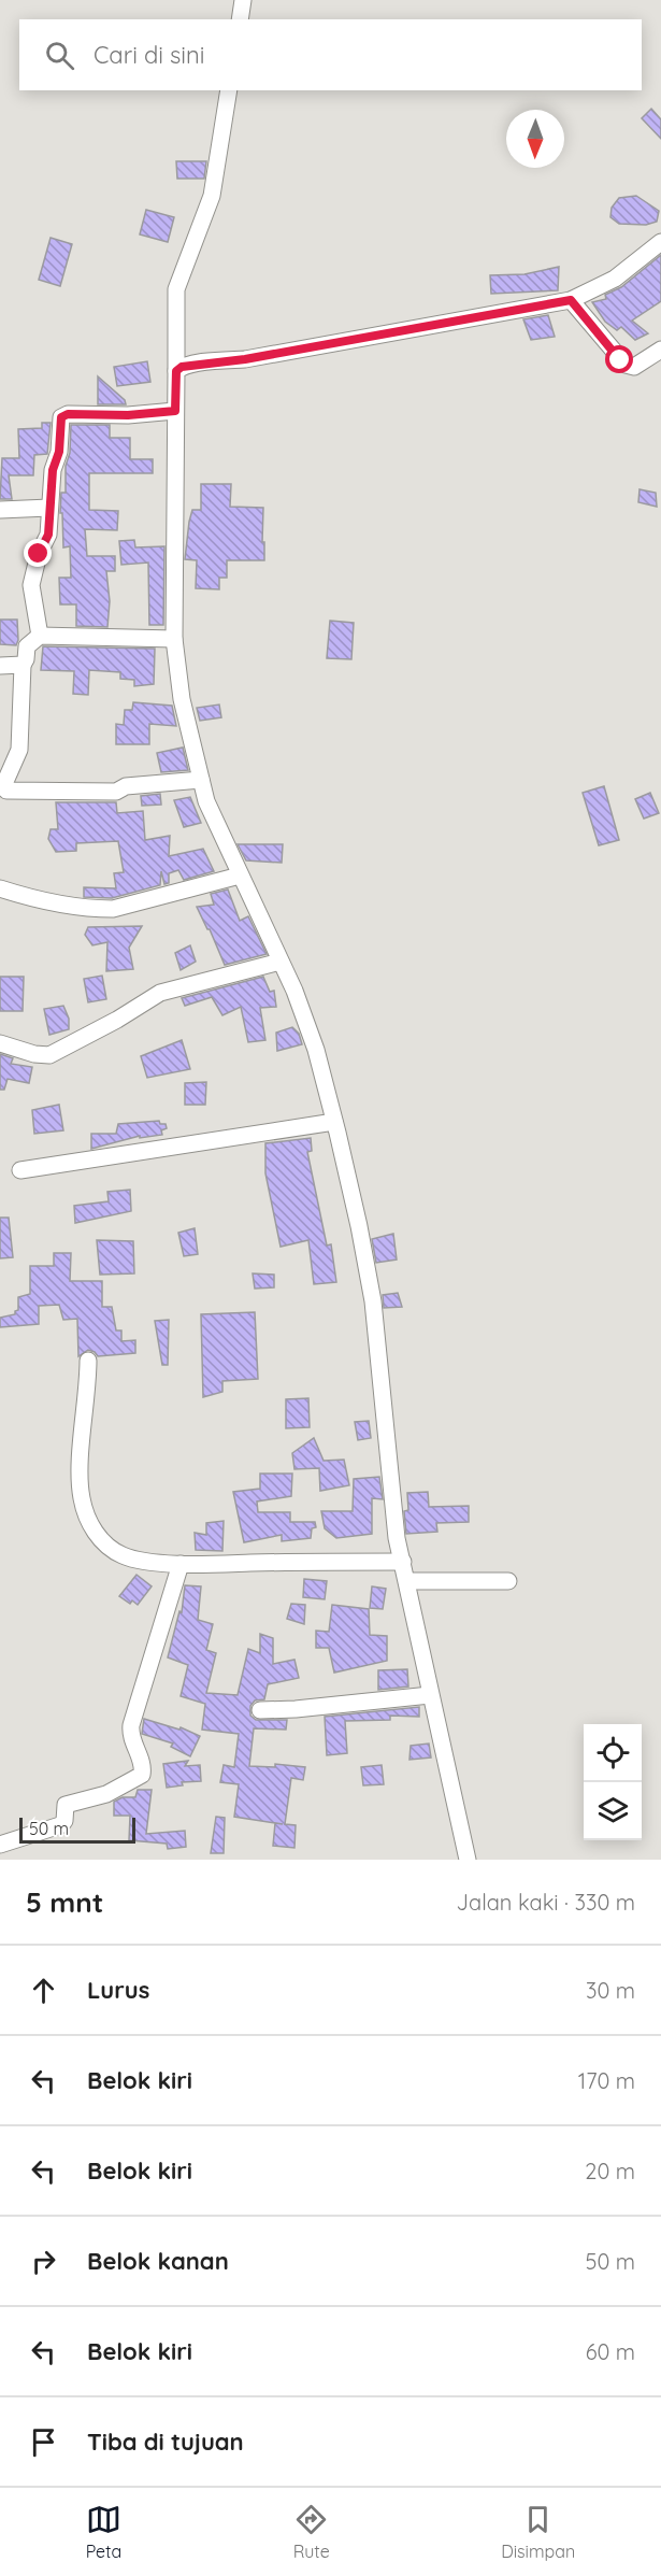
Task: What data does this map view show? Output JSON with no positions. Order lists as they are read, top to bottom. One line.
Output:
{"scale_bar":"50 m","north":"bottom","page":{"search":"Cari di sini","scale":"50 m","heading":["5 mnt","Jalan kaki · 330 m"],"list":[["Lurus","30 m"],["Belok kiri","170 m"],["Belok kiri","20 m"],["Belok kanan","50 m"],["Belok kiri","60 m"],"Tiba di tujuan"],"nav":["Peta","Rute","Disimpan"]}}
